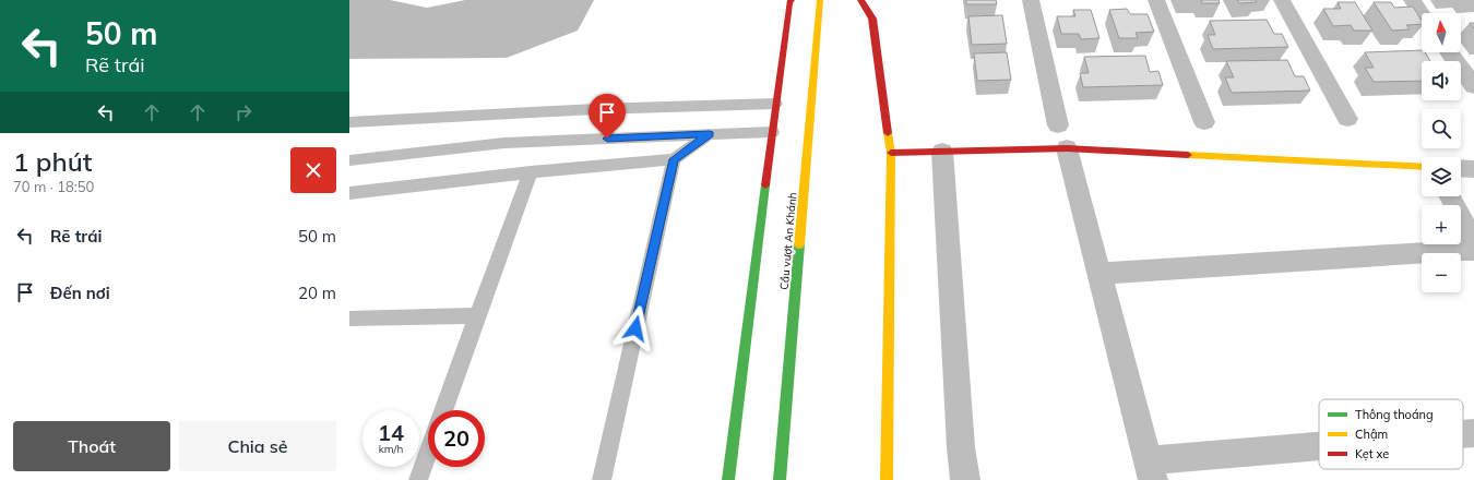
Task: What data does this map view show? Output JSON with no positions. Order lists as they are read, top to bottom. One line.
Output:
{"streets":{"main road":["Cầu vượt An Khánh"]},"legend":["Thông thoáng","Chậm","Kẹt xe"],"north":"top","page":{"turn":["50 m","Rẽ trái"],"map_buttons":["+","−"],"heading":["1 phút","70 m · 18:50"],"list":[{"name":"Rẽ trái","value":"50 m"},{"name":"Đến nơi","value":"20 m"}],"speed":"14 km/h","limit":"20","buttons":["Thoát","Chia sẻ"]}}
